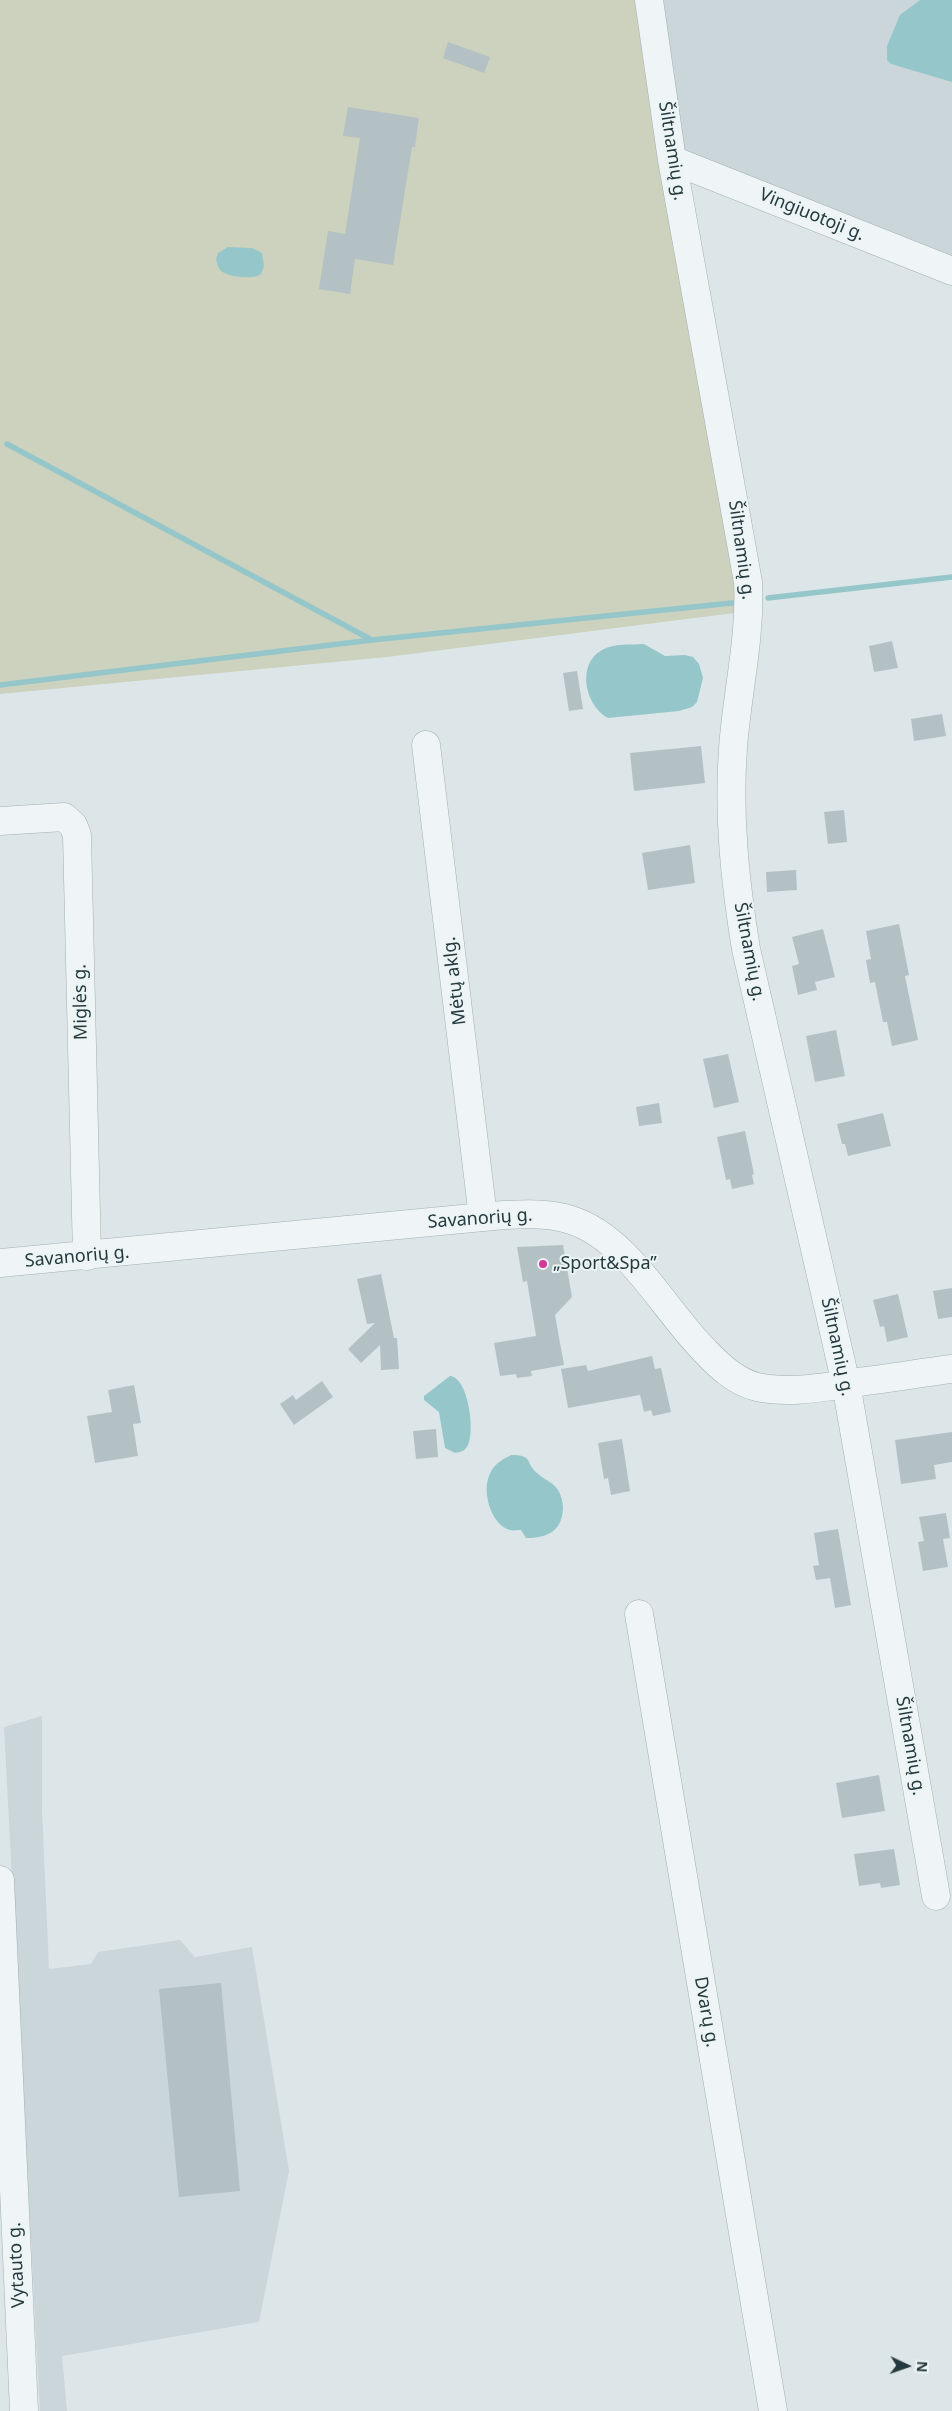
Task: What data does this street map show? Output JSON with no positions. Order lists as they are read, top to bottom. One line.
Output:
{"streets":{"street":["Šiltnamių g.","Vingiuotoji g.","Mėtų aklg.","Miglės g.","Savanorių g.","Dvarų g.","Vytauto g."]},"crossings":[["Šiltnamių g.","Vingiuotoji g."],["Šiltnamių g.","Savanorių g."],["Mėtų aklg.","Savanorių g."],["Miglės g.","Savanorių g."]],"places":["„Sport&Spa”"],"north":"right"}
